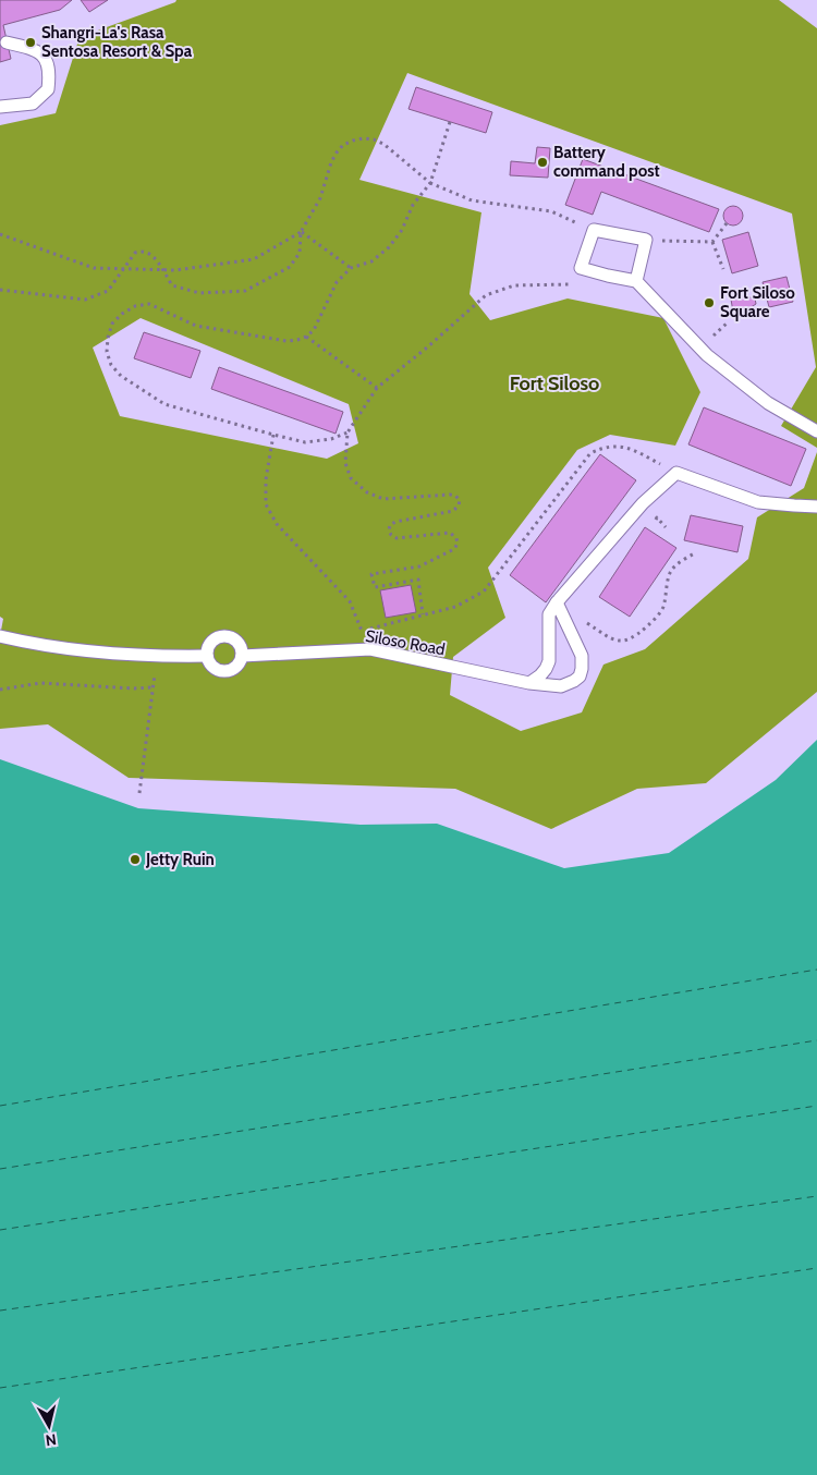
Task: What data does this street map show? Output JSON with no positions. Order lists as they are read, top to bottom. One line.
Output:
{"streets":{"lane":["Siloso Road"]},"districts":["Fort Siloso"],"places":["Shangri-La's Rasa Sentosa Resort & Spa","Battery command post","Fort Siloso Square","Jetty Ruin"],"north":"bottom"}
